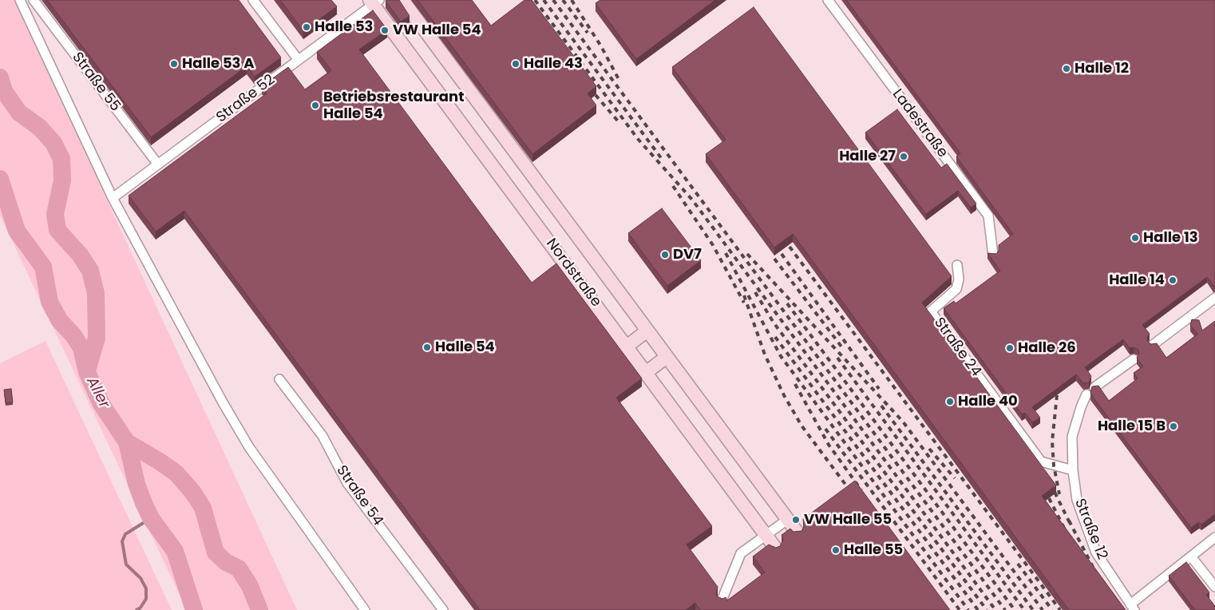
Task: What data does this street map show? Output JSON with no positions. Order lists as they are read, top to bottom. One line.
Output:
{"streets":{"street":["Straße 55","Straße 52","Ladestraße","Nordstraße","Straße 24","Straße 54","Straße 12"]},"crossings":[["Straße 55","Straße 52"],["Straße 52","Nordstraße"],["Straße 24","Straße 12"]],"water":["Aller"],"places":["Halle 53","VW Halle 54","Halle 53 A","Halle 43","Halle 12","Betriebsrestaurant Halle 54","Halle 27","Halle 13","DV7","Halle 14","Halle 54","Halle 26","Halle 40","Halle 15 B","VW Halle 55","Halle 55"]}
